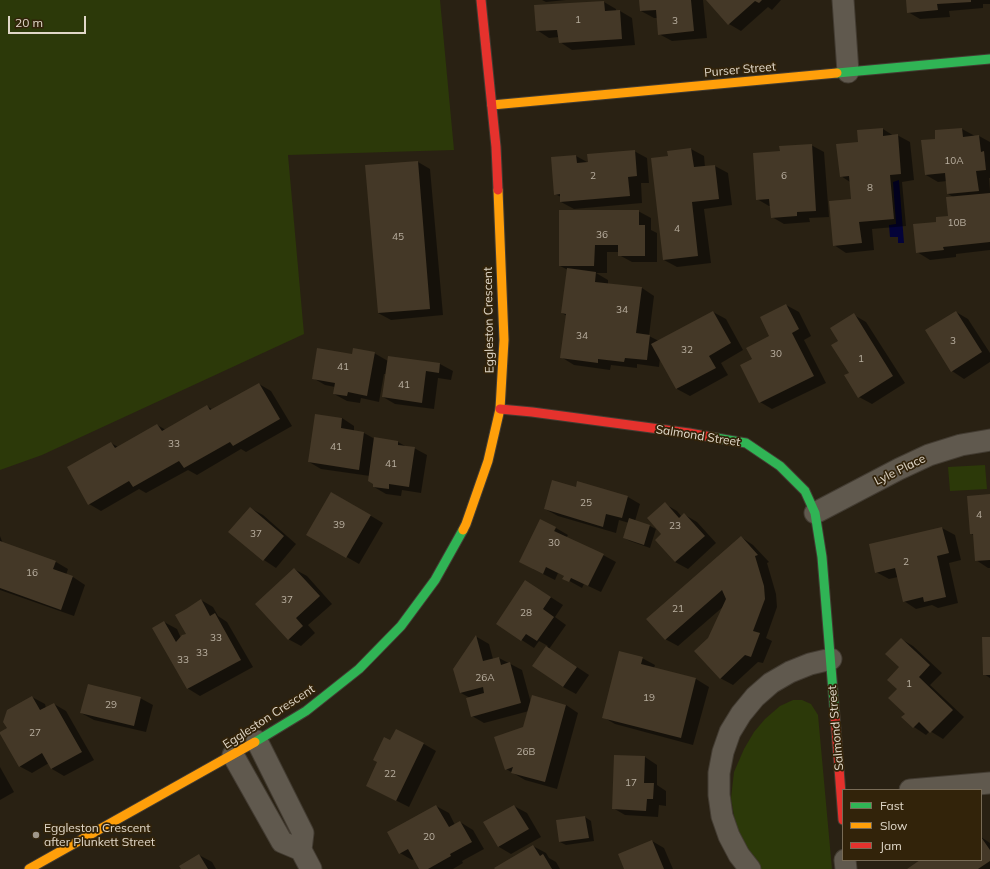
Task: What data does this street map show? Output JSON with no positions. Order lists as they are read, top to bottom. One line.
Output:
{"streets":{"street":["Purser Street","Eggleston Crescent","Salmond Street","Lyle Place"]},"crossings":[["Purser Street","Eggleston Crescent"],["Eggleston Crescent","Salmond Street"],["Salmond Street","Lyle Place"]],"places":["Eggleston Crescent after Plunkett Street"],"house_numbers":["1","3","10A","2","6","8","10B","4","36","45","34","34","3","32","30","1","41","41","33","41","41","25","4","39","23","37","30","2","16","37","21","28","33","33","33","26A","1","19","29","27","26B","22","17","20"],"legend":["Fast","Slow","Jam"],"scale_bar":"20 m"}
